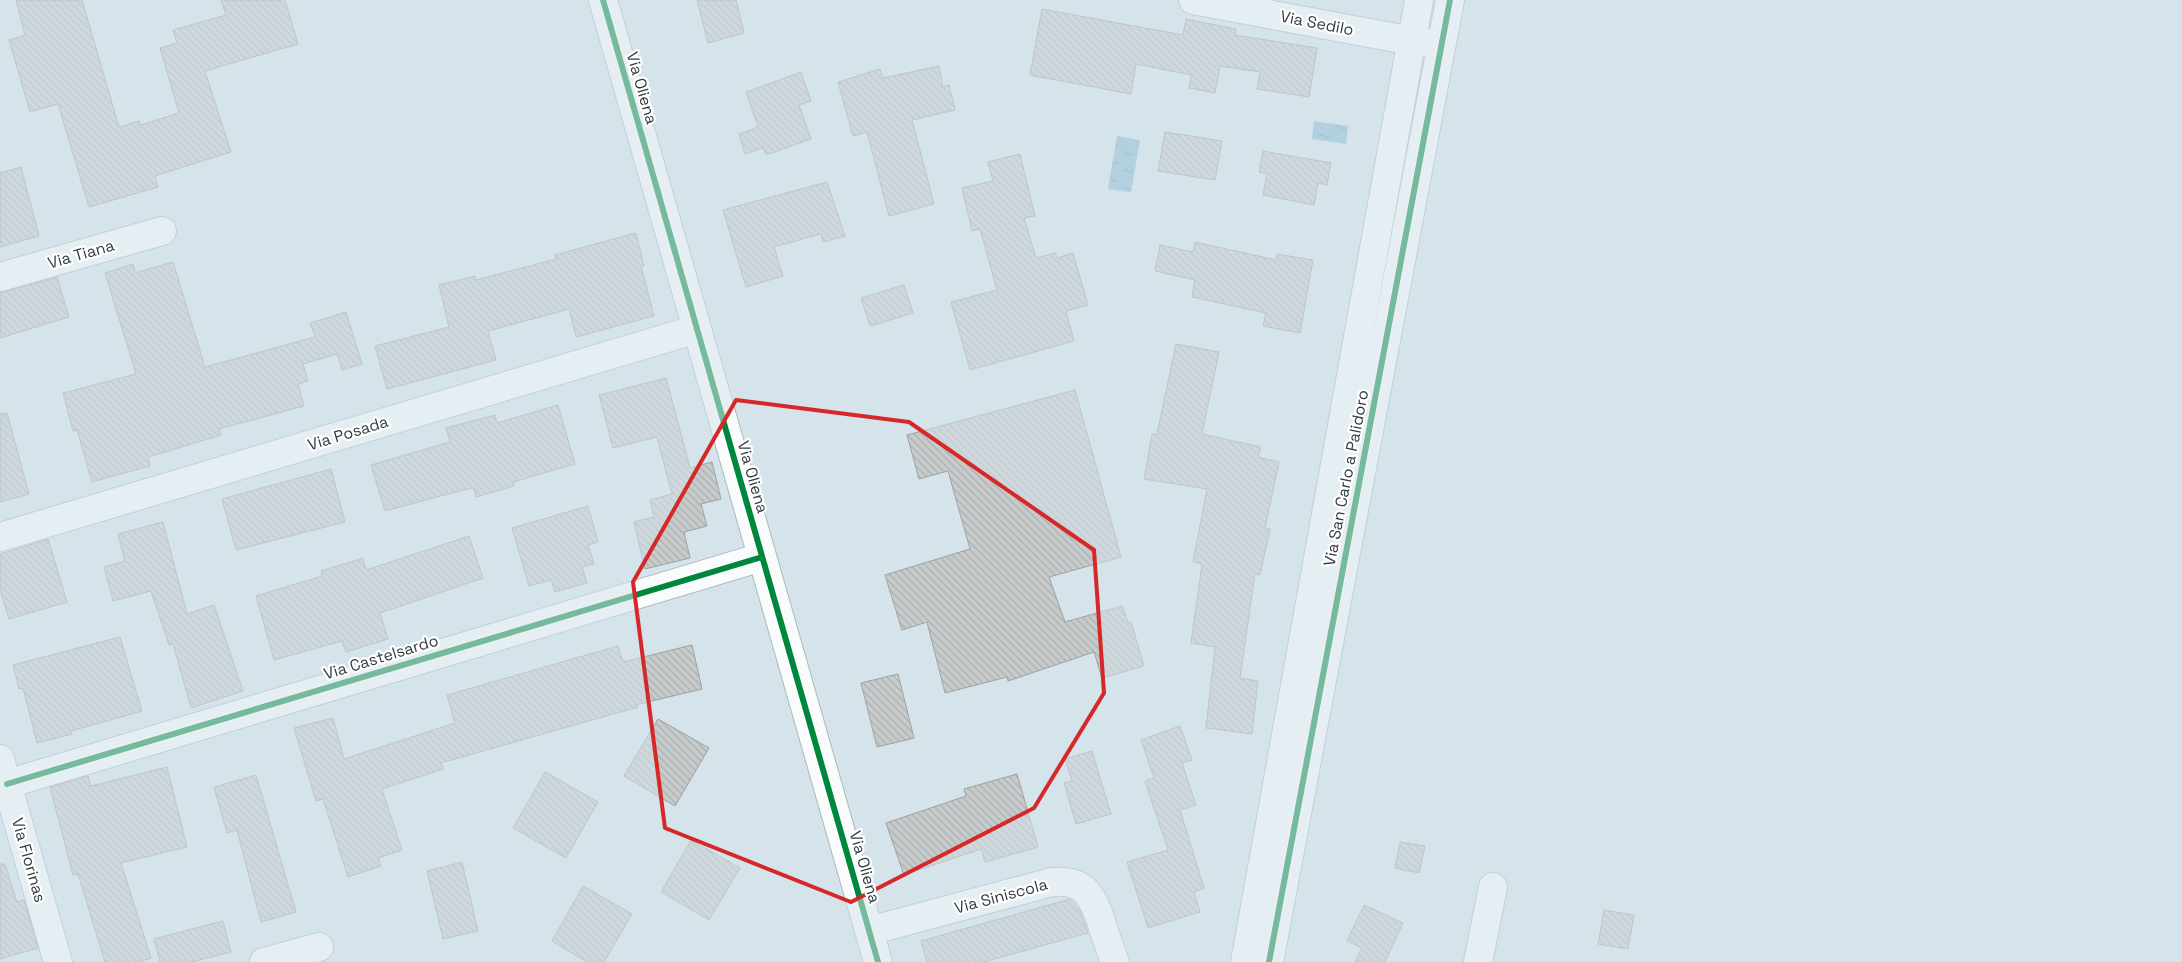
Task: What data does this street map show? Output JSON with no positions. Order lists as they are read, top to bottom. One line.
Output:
{"streets":{"street":["Via Sedilo","Via Oliena","Via Tiana","Via Posada","Via San Carlo a Palidoro","Via Castelsardo","Via Florinas","Via Siniscola"]},"crossings":[["Via Sedilo","Via San Carlo a Palidoro"],["Via Oliena","Via Posada"],["Via Oliena","Via Castelsardo"],["Via Oliena","Via Siniscola"],["Via Castelsardo","Via Florinas"]]}
